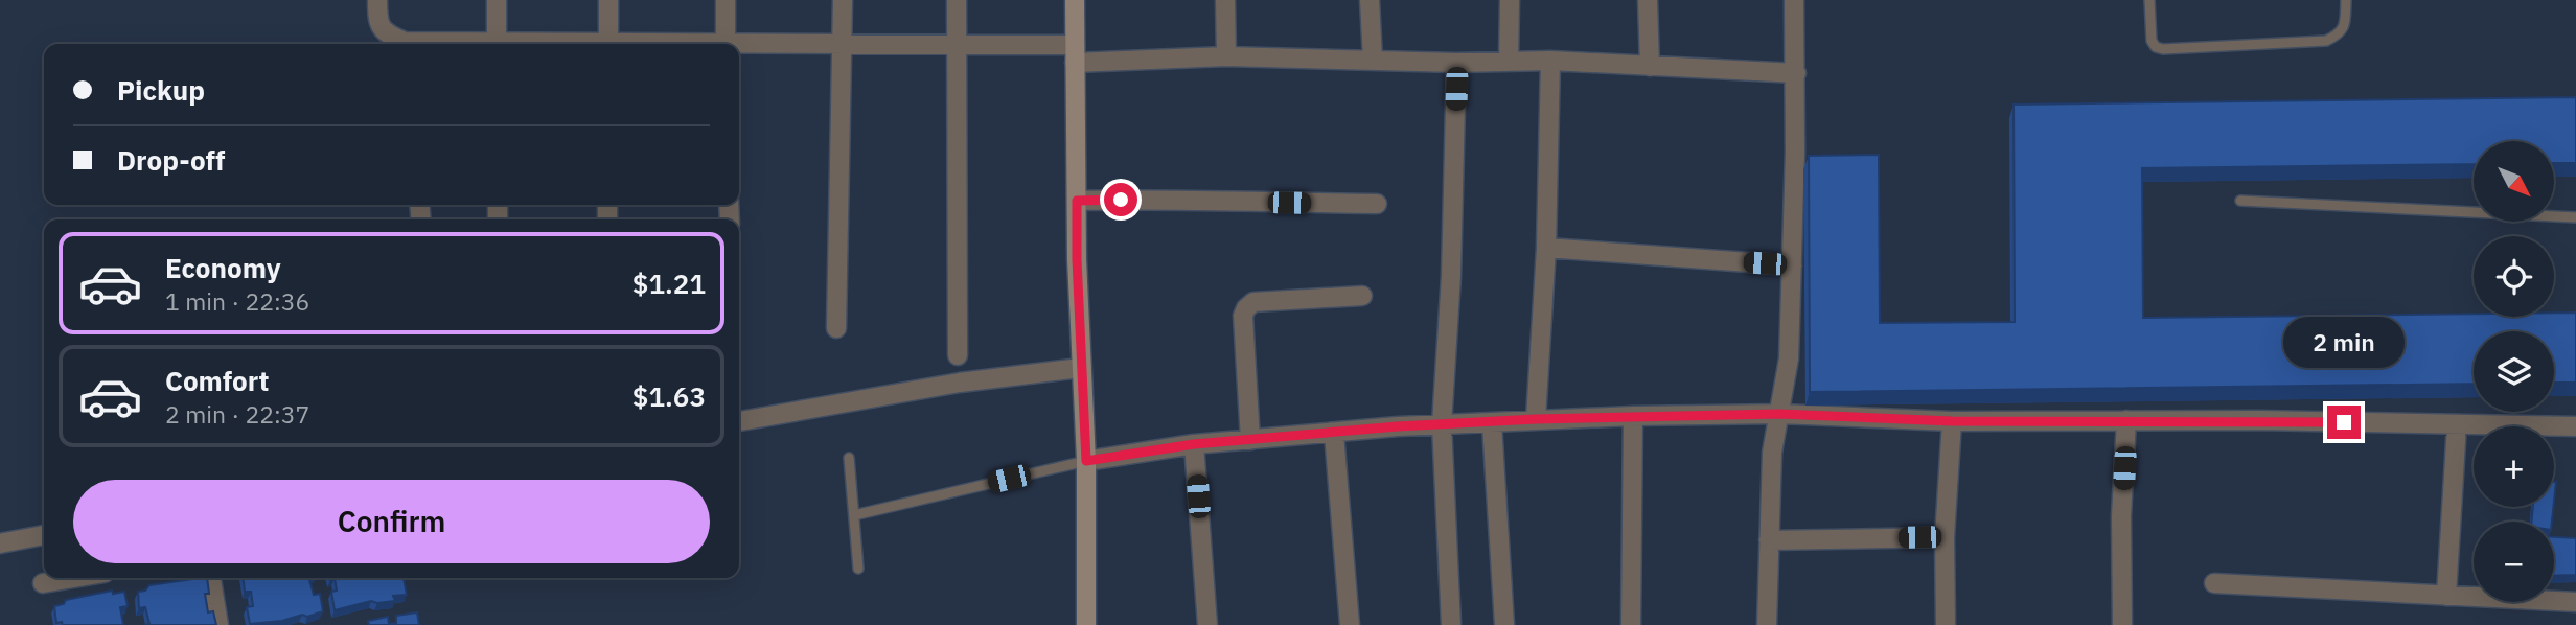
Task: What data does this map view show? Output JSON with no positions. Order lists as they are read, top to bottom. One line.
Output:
{"north":"bottom right","page":{"banner":["Pickup","Drop-off"],"map_buttons":["+","−"],"list":[{"name":"Economy","note":"1 min · 22:36","value":"$1.21"},{"name":"Comfort","note":"2 min · 22:37","value":"$1.63"}],"bubble":"2 min","buttons":"Confirm"}}
